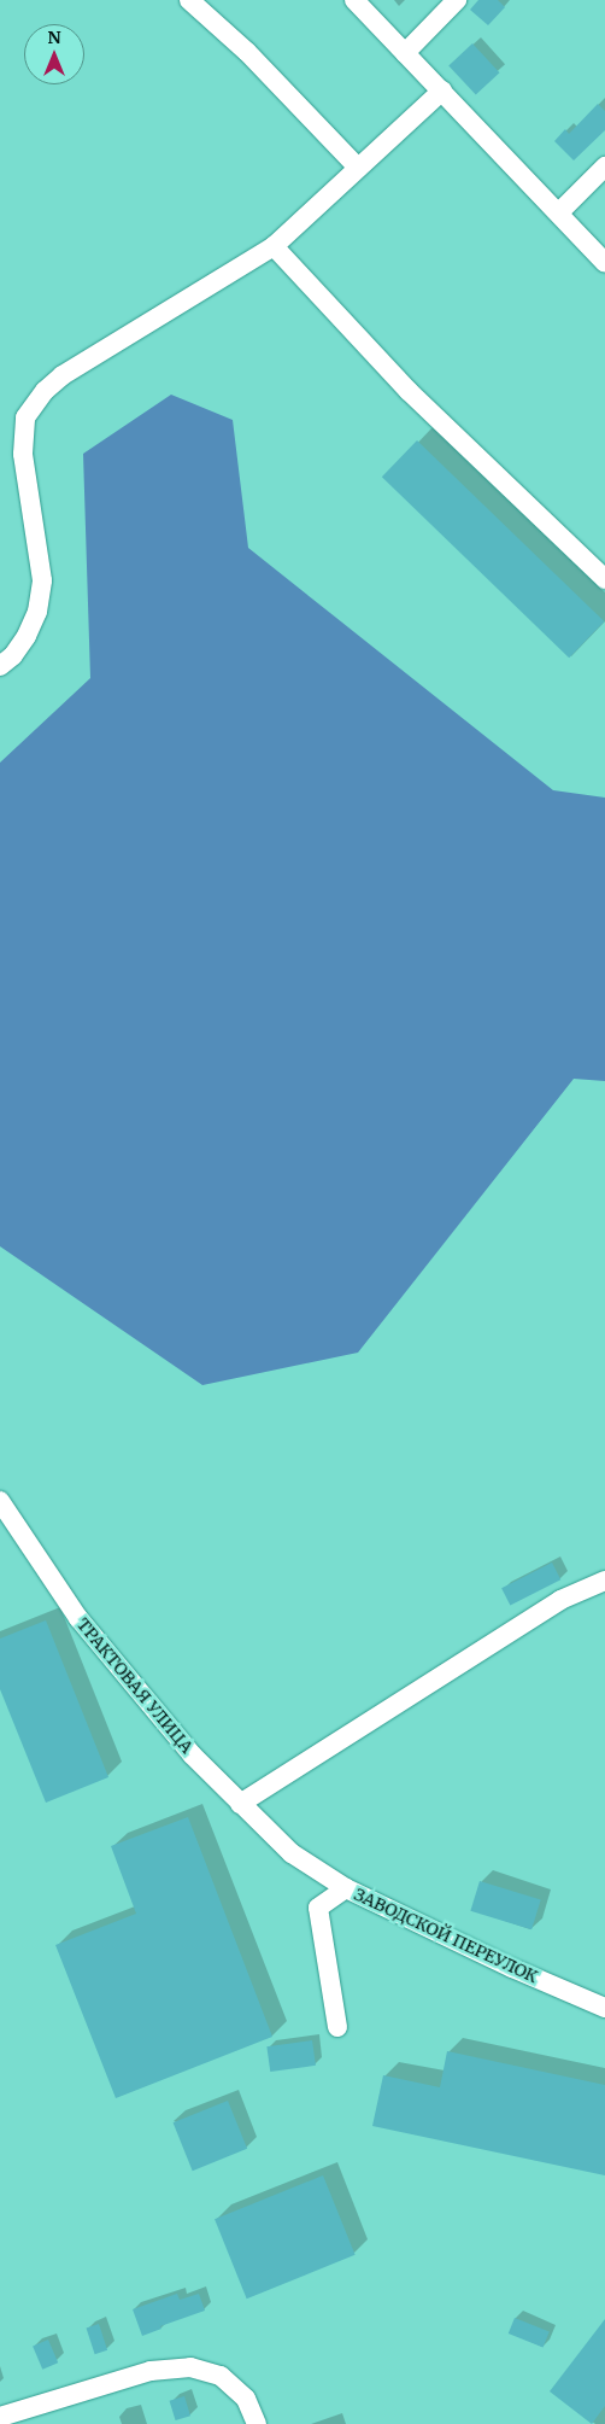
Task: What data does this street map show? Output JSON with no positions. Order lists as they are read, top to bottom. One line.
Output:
{"streets":{"street":["ТРАКТОВАЯ УЛИЦА","ЗАВОДСКОЙ ПЕРЕУЛОК"]},"crossings":[["ТРАКТОВАЯ УЛИЦА","ЗАВОДСКОЙ ПЕРЕУЛОК"]],"north":"top"}
